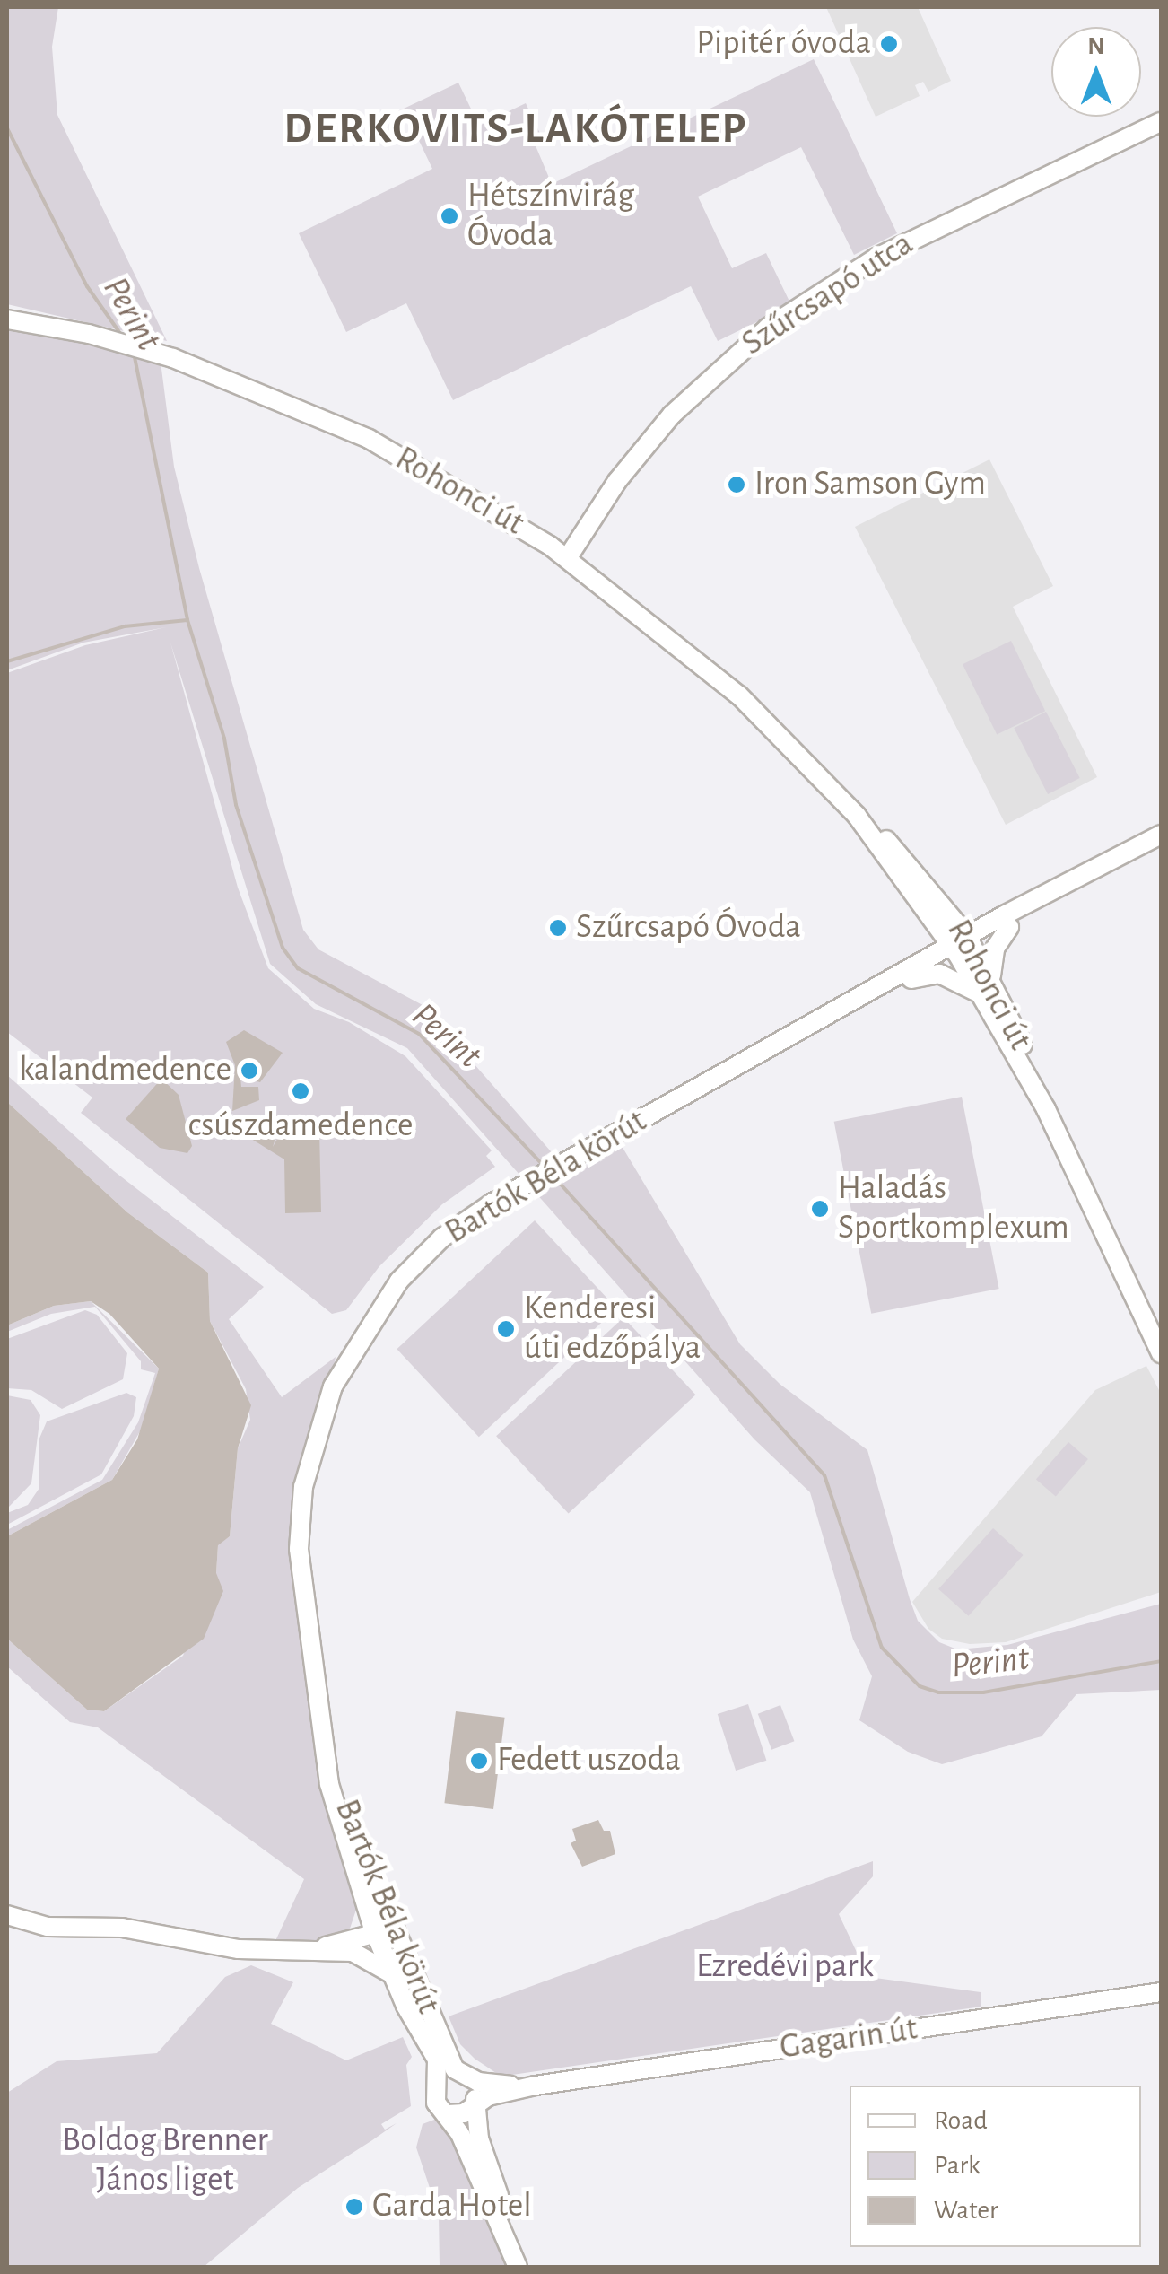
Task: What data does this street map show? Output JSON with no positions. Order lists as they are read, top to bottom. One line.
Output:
{"streets":{"street":["Szűrcsapó utca","Rohonci út","Bartók Béla körút","Gagarin út"]},"crossings":[["Szűrcsapó utca","Rohonci út"],["Rohonci út","Bartók Béla körút"],["Bartók Béla körút","Gagarin út"]],"districts":["DERKOVITS-LAKÓTELEP"],"water":["Perint"],"parks":["Ezredévi park","Boldog Brenner János liget"],"places":["Pipitér óvoda","Hétszínvirág Óvoda","Iron Samson Gym","Szűrcsapó Óvoda","kalandmedence","csúszdamedence","Haladás Sportkomplexum","Kenderesi úti edzőpálya","Fedett uszoda","Garda Hotel"],"legend":["Road","Park","Water"],"north":"top"}
